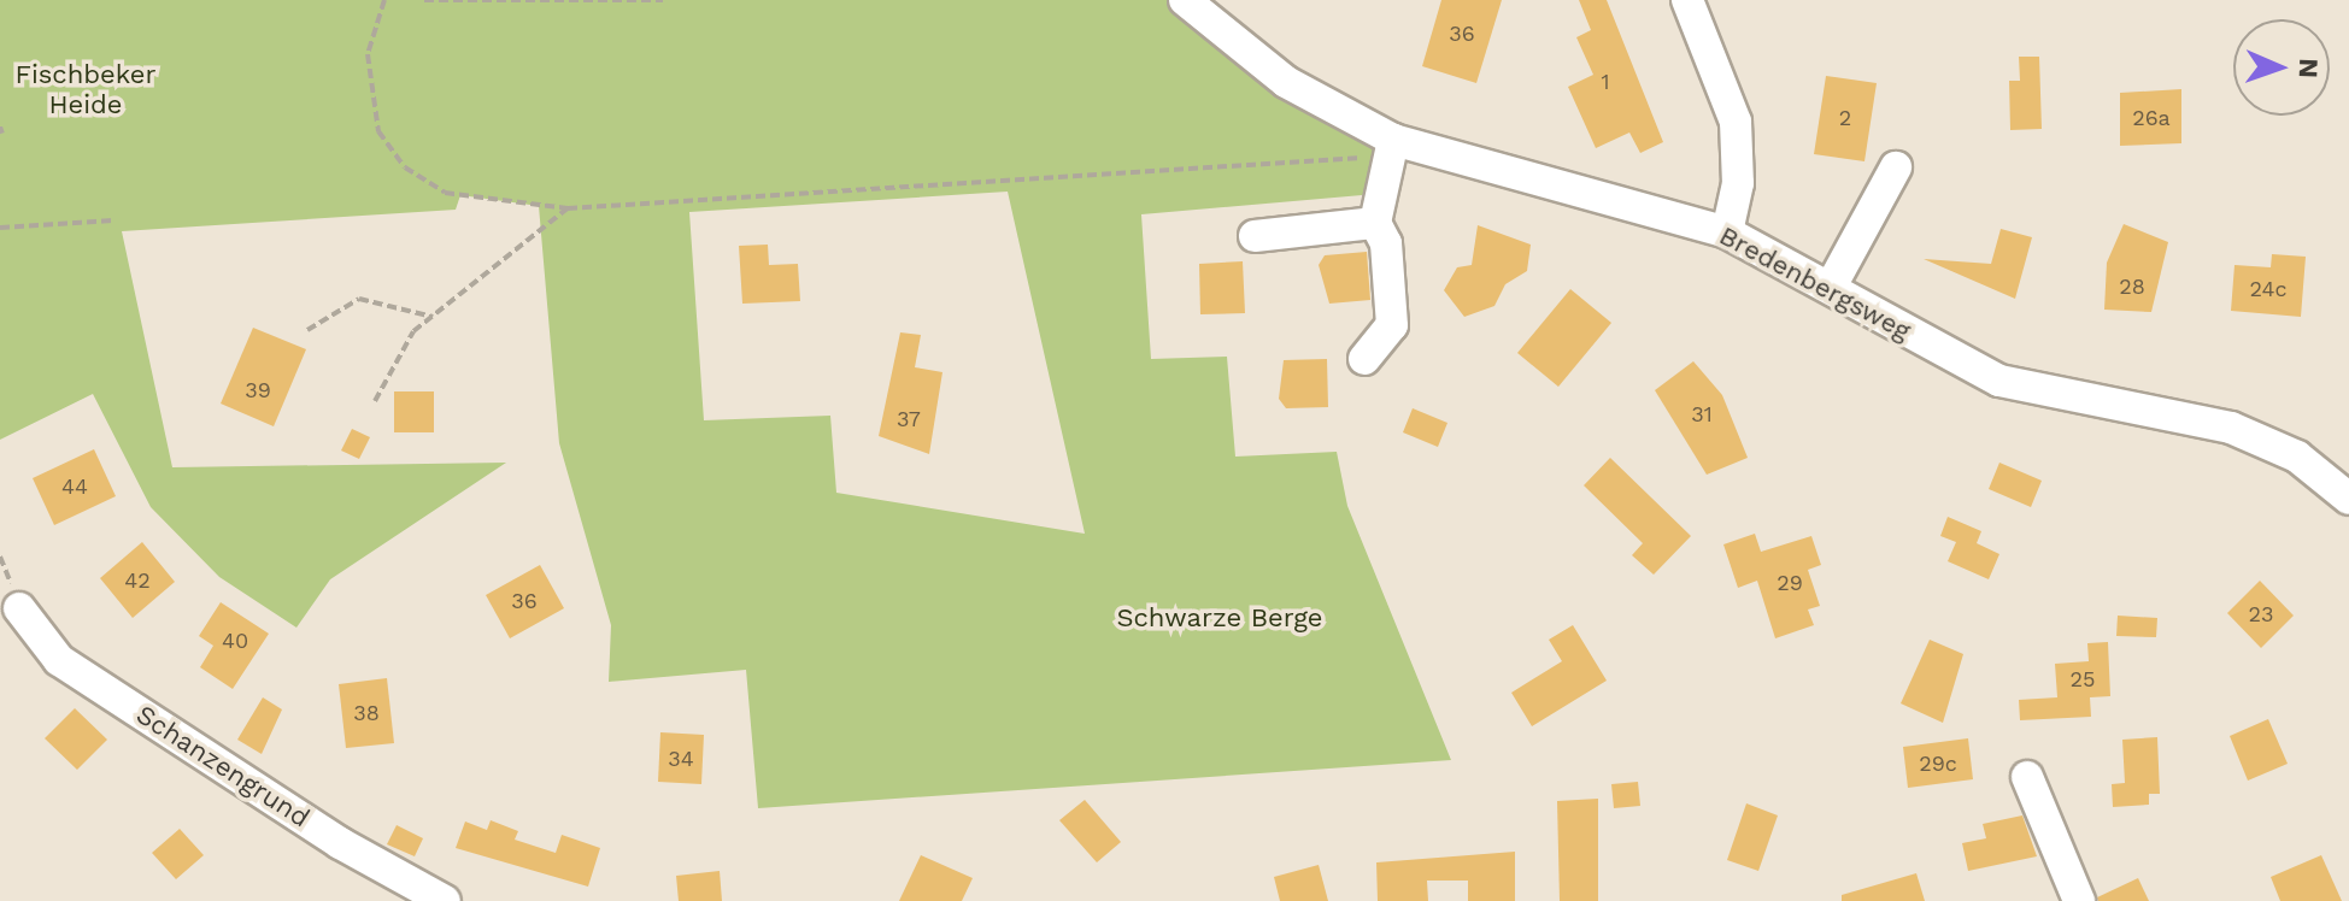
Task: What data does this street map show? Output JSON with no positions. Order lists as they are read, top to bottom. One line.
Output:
{"streets":{"street":["Bredenbergsweg","Schanzengrund"]},"parks":["Fischbeker Heide","Schwarze Berge"],"house_numbers":["36","1","2","26a","28","24c","39","31","37","44","42","29","36","23","40","25","38","34","29c"],"north":"right"}
